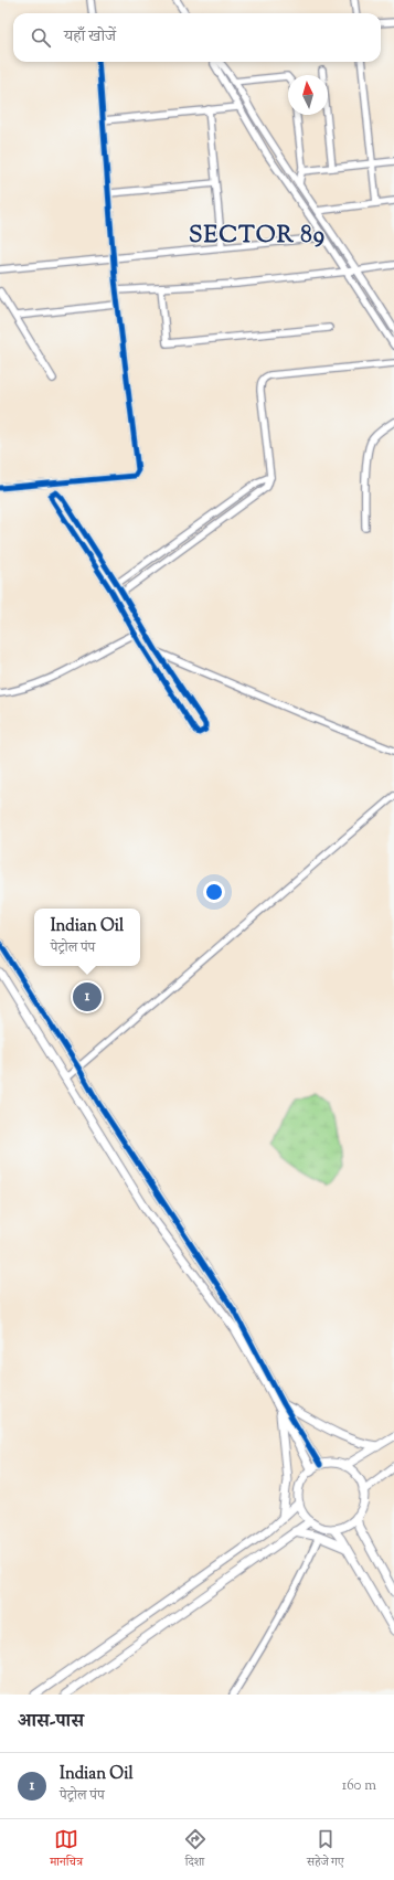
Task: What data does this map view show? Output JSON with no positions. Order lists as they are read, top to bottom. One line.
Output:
{"districts":["SECTOR 89"],"north":"top","page":{"search":"यहाँ खोजें","popup":["Indian Oil","पेट्रोल पंप"],"pins":"1","heading":"आस-पास","list":[{"mark":"1","name":"Indian Oil","note":"पेट्रोल पंप","value":"160 m"}],"nav":["मानचित्र","दिशा","सहेजे गए"]}}
